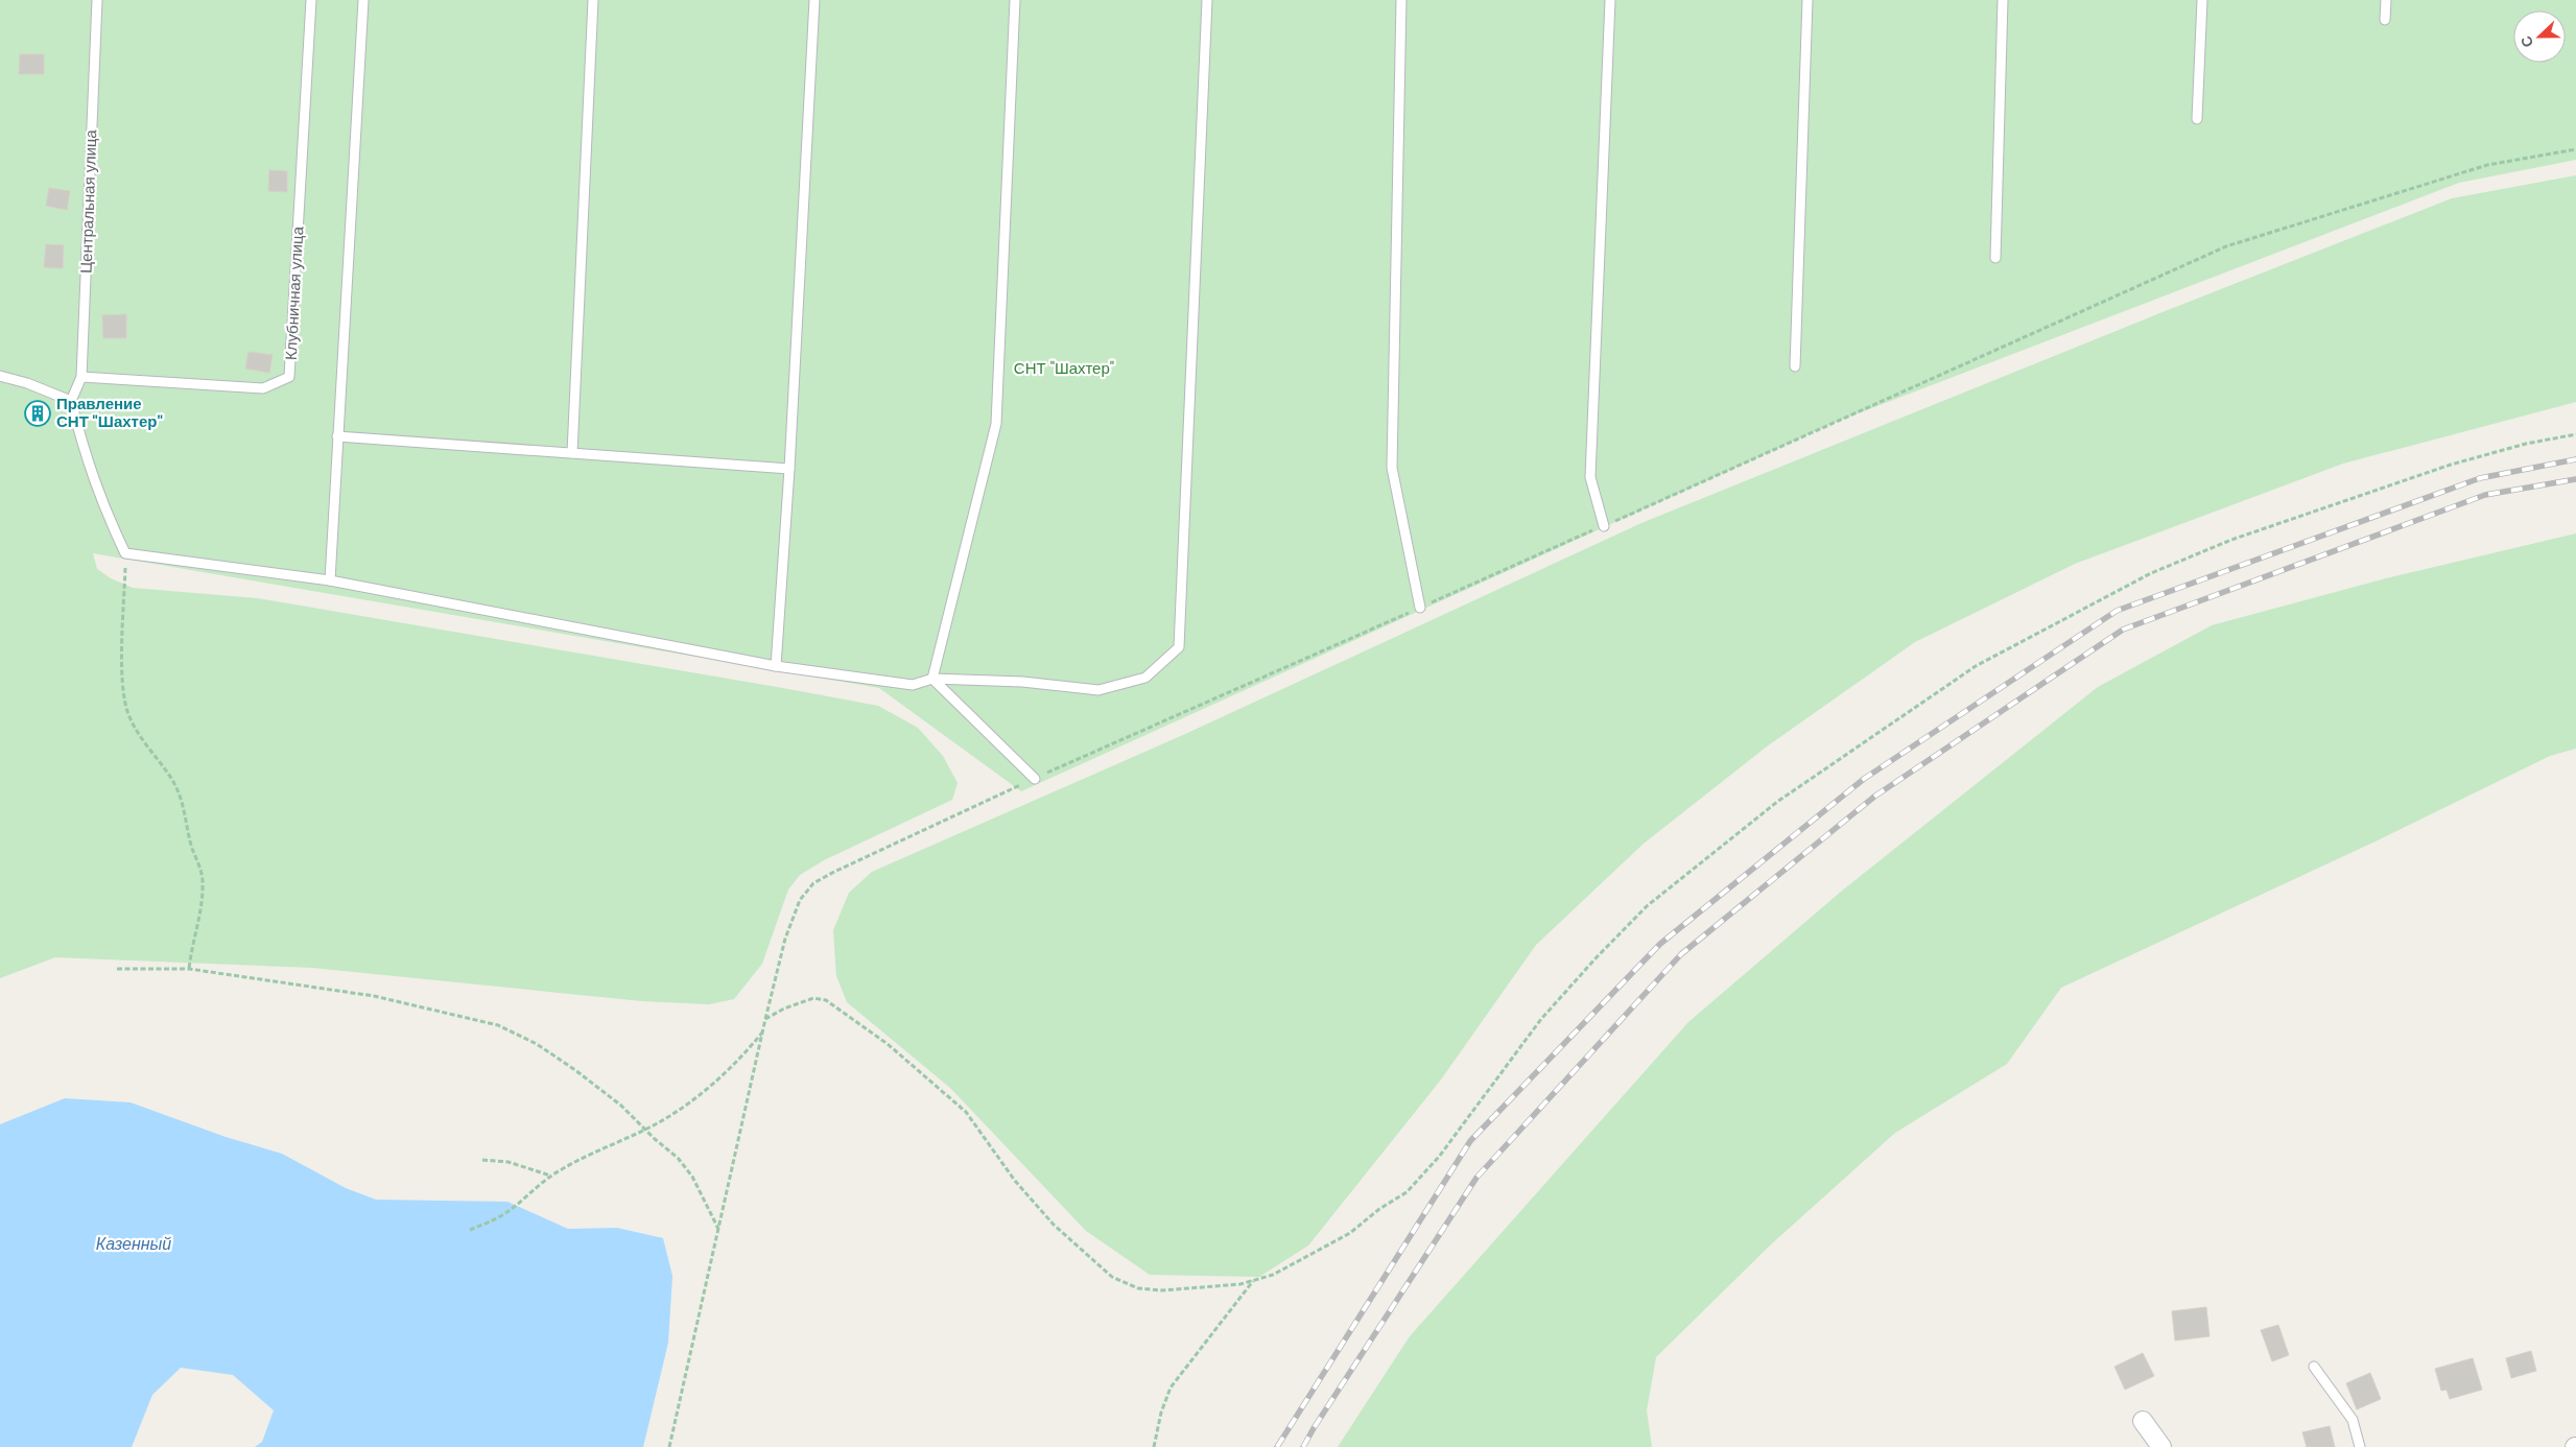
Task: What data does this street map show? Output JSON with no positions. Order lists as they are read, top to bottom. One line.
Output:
{"streets":{"lane":["Центральная улица","Клубничная улица"]},"crossings":[["Центральная улица","Клубничная улица"]],"water":["Казенный"],"parks":["СНТ \"Шахтер\""],"places":{"building":["Правление СНТ \"Шахтер\""]},"north":"left"}
